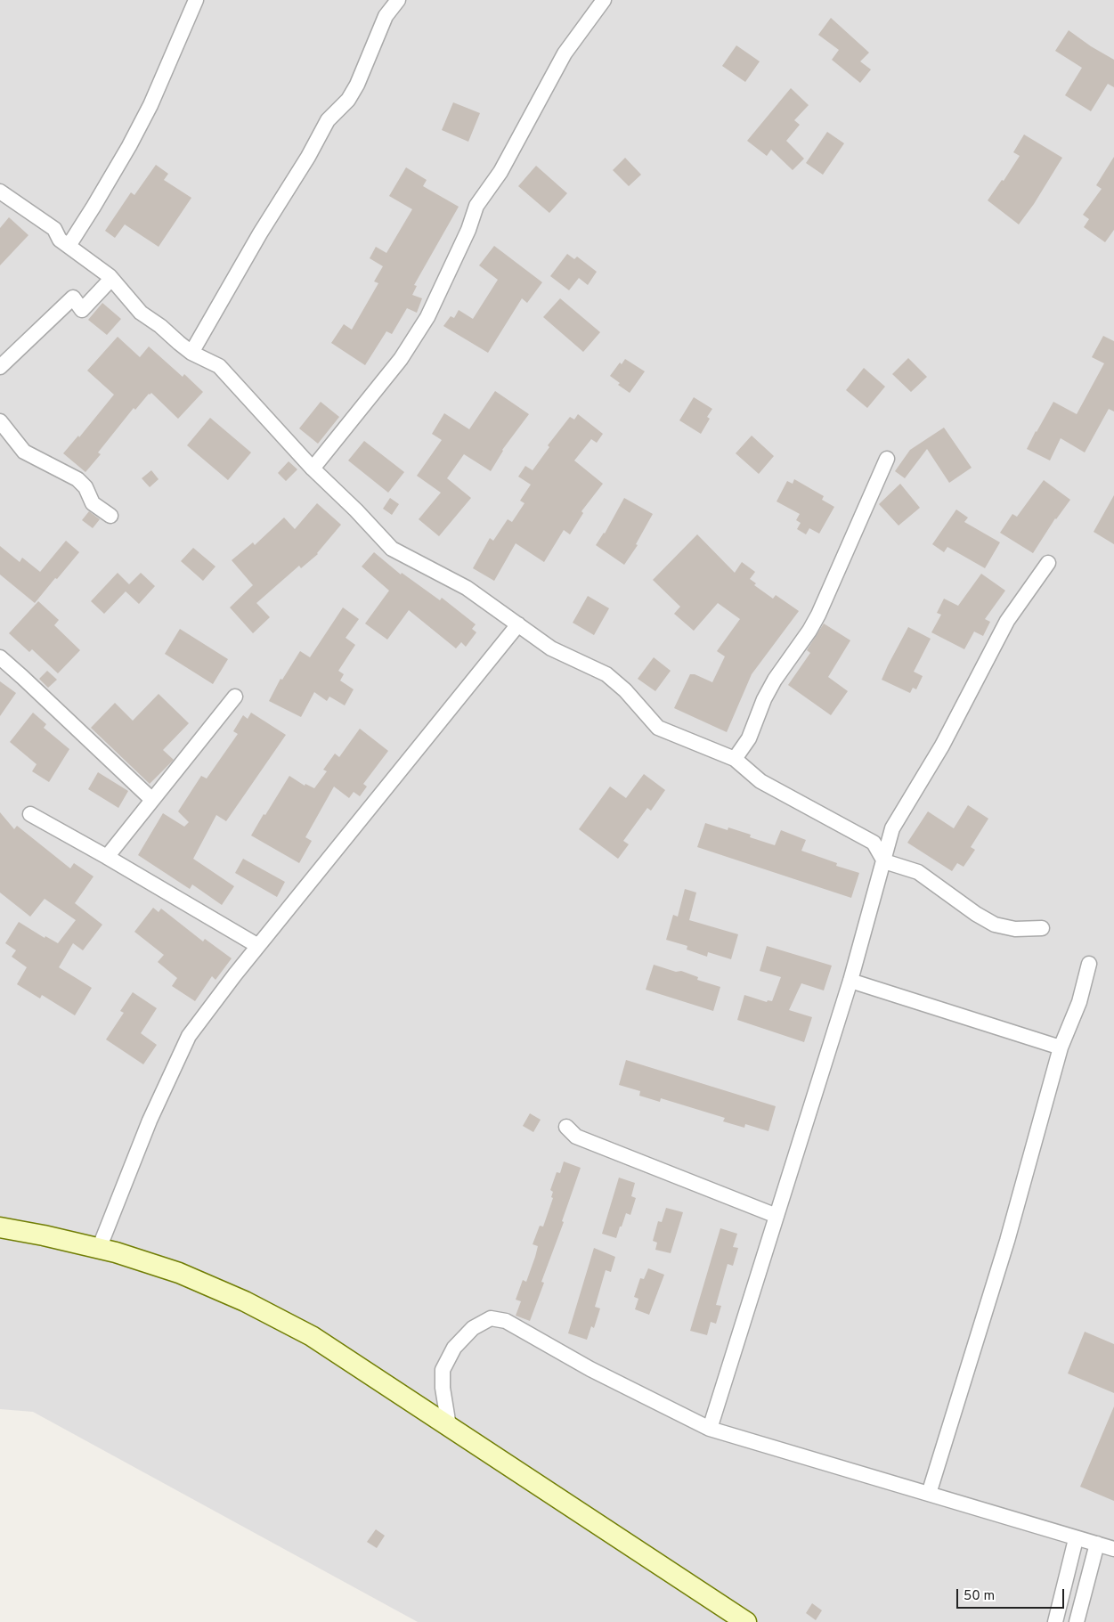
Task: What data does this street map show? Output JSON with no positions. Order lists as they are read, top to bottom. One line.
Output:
{"scale_bar":"50 m"}
